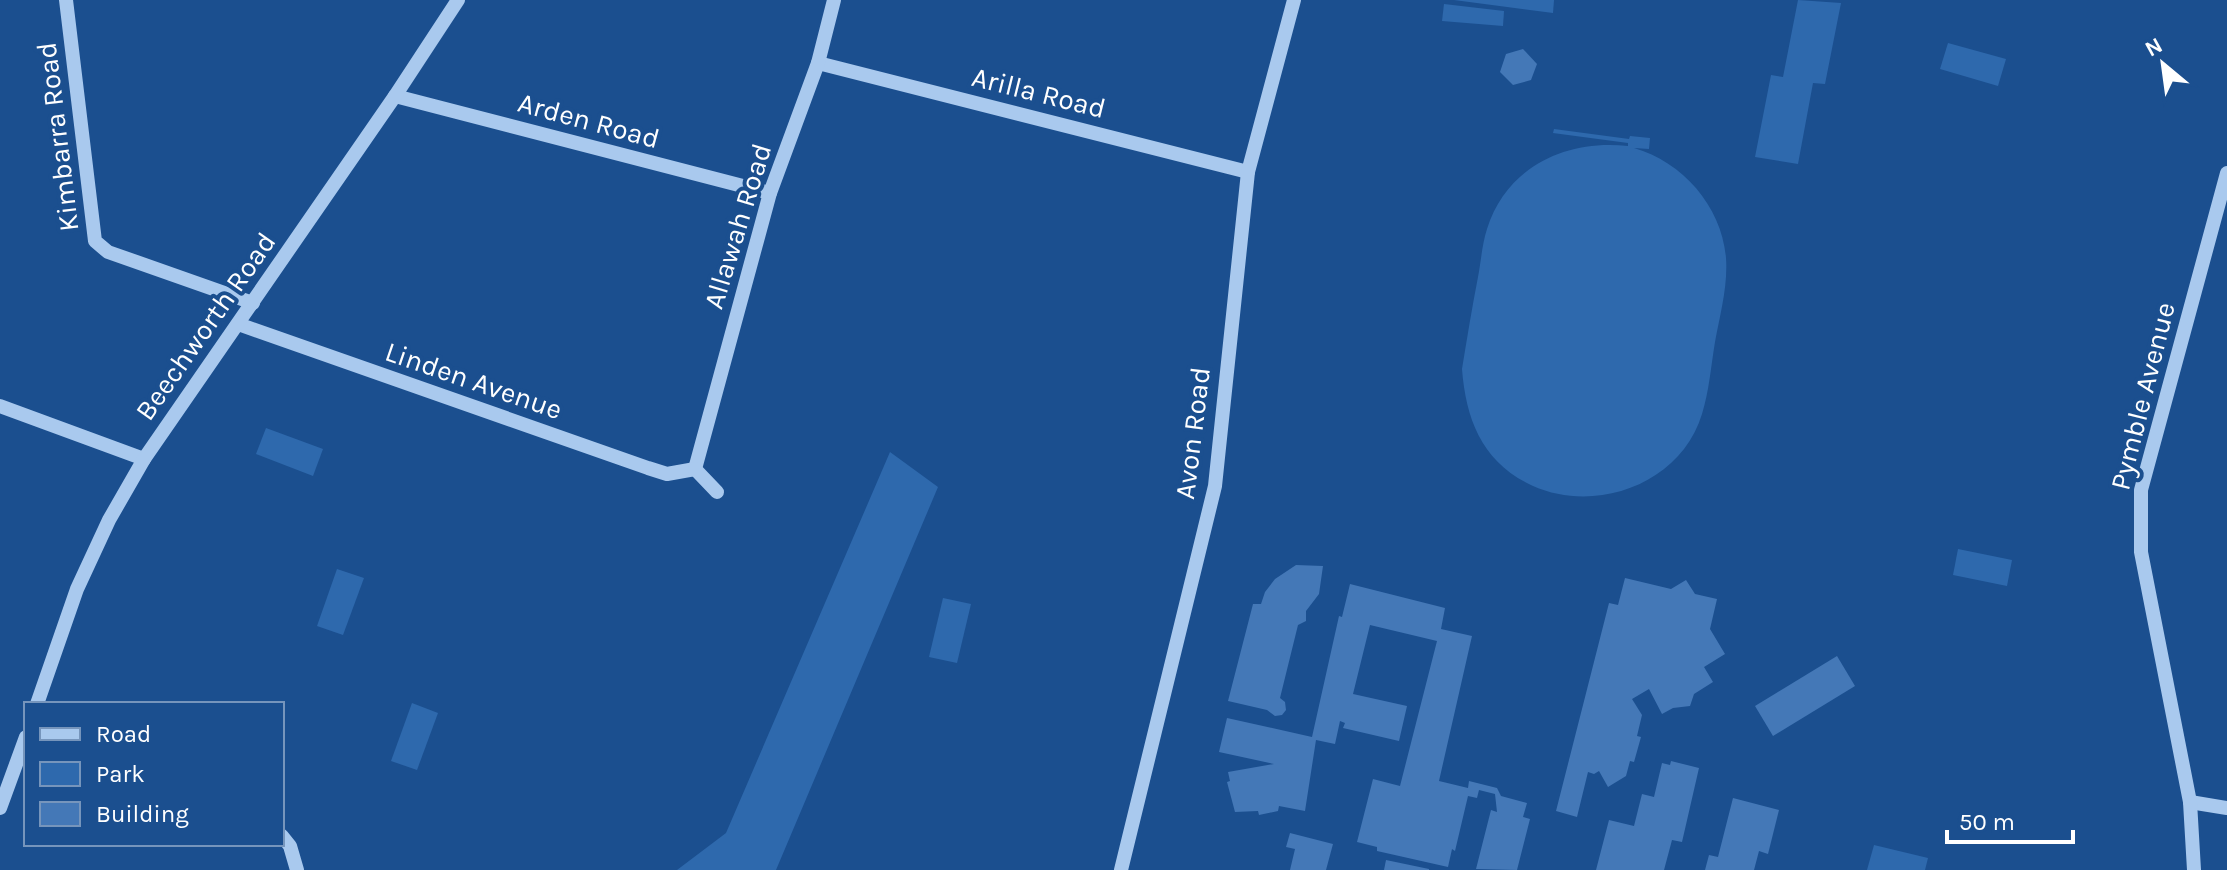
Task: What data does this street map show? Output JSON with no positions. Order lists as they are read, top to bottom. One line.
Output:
{"streets":{"street":["Arilla Road","Arden Road","Kimbarra Road","Allawah Road","Beechworth Road","Linden Avenue","Pymble Avenue","Avon Road"]},"crossings":[["Arilla Road","Allawah Road"],["Arilla Road","Avon Road"],["Arden Road","Allawah Road"],["Arden Road","Beechworth Road"],["Kimbarra Road","Beechworth Road"],["Allawah Road","Linden Avenue"],["Beechworth Road","Linden Avenue"]],"legend":["Road","Park","Building"],"scale_bar":"50 m","north":"top left"}
